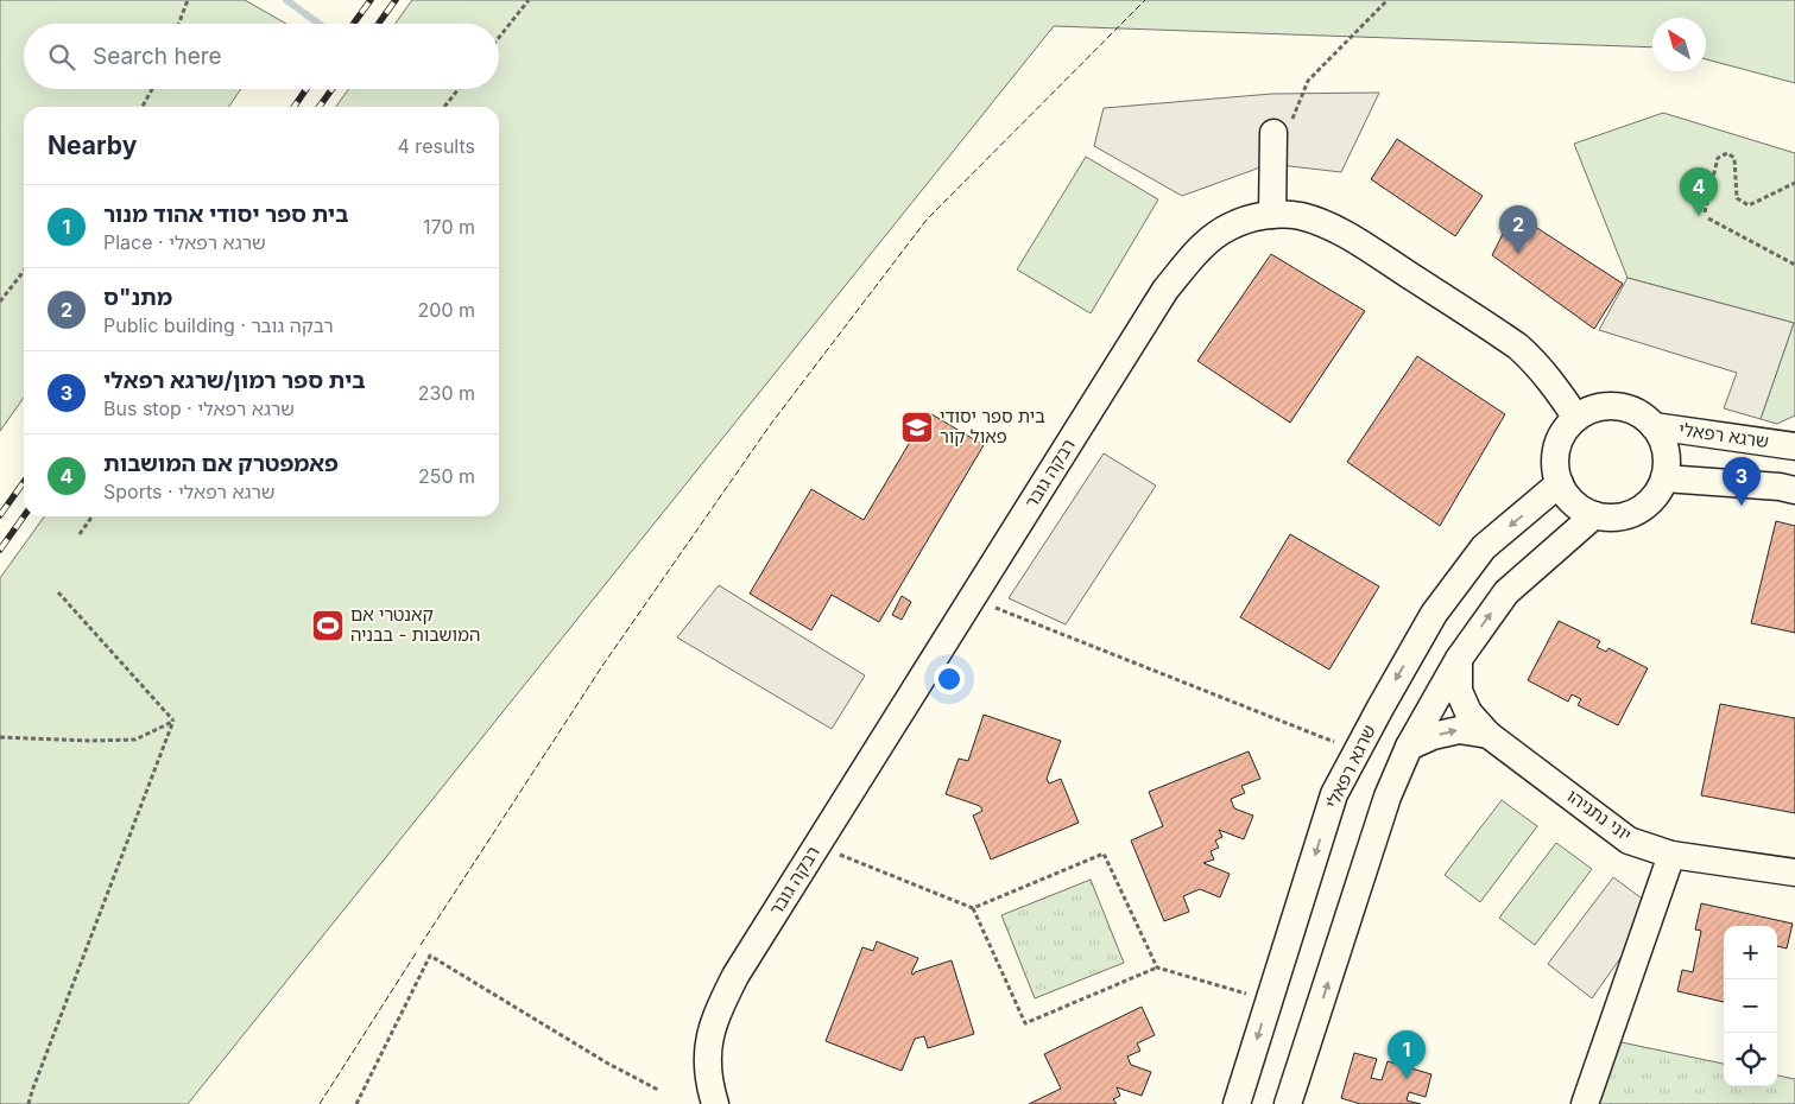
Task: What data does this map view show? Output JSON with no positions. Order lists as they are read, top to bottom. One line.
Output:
{"streets":{"street":["שרגא רפאלי","רבקה גובר","יוני נתניהו"]},"crossings":[["שרגא רפאלי","רבקה גובר"]],"places":{"school or university":["בית ספר יסודי פאול קור"],"sports":["קאנטרי אם המושבות - בבניה"]},"north":"top left","page":{"search":"Search here","heading":["Nearby","4 results"],"pins":["4","2","3","1"],"list":[{"mark":"1","name":"בית ספר יסודי אהוד מנור","note":"Place · שרגא רפאלי","value":"170 m"},{"mark":"2","name":"מתנ\"ס","note":"Public building · רבקה גובר","value":"200 m"},{"mark":"3","name":"בית ספר רמון/שרגא רפאלי","note":"Bus stop · שרגא רפאלי","value":"230 m"},{"mark":"4","name":"פאמפטרק אם המושבות","note":"Sports · שרגא רפאלי","value":"250 m"}],"map_buttons":["+","−"]}}
